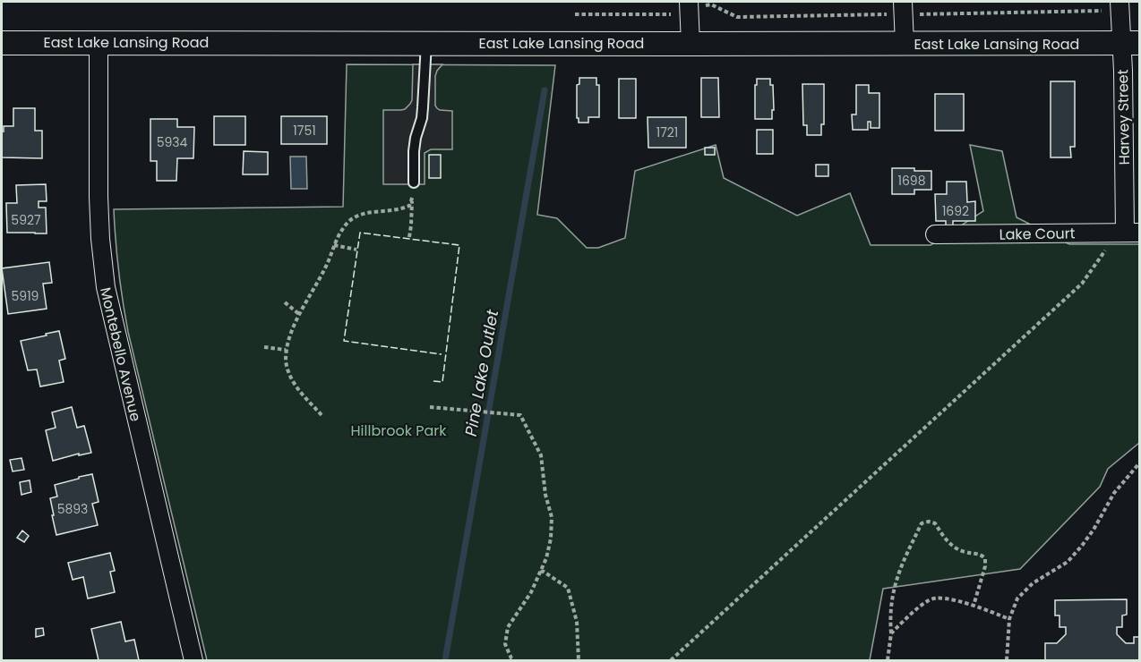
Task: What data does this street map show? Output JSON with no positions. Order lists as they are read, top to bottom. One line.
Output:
{"streets":{"street":["East Lake Lansing Road","Harvey Street","Lake Court","Montebello Avenue"]},"crossings":[["East Lake Lansing Road","Harvey Street"],["East Lake Lansing Road","Montebello Avenue"],["Harvey Street","Lake Court"]],"water":["Pine Lake Outlet"],"parks":["Hillbrook Park"],"house_numbers":["1751","1721","5934","1698","1692","5927","5919","5893"]}
